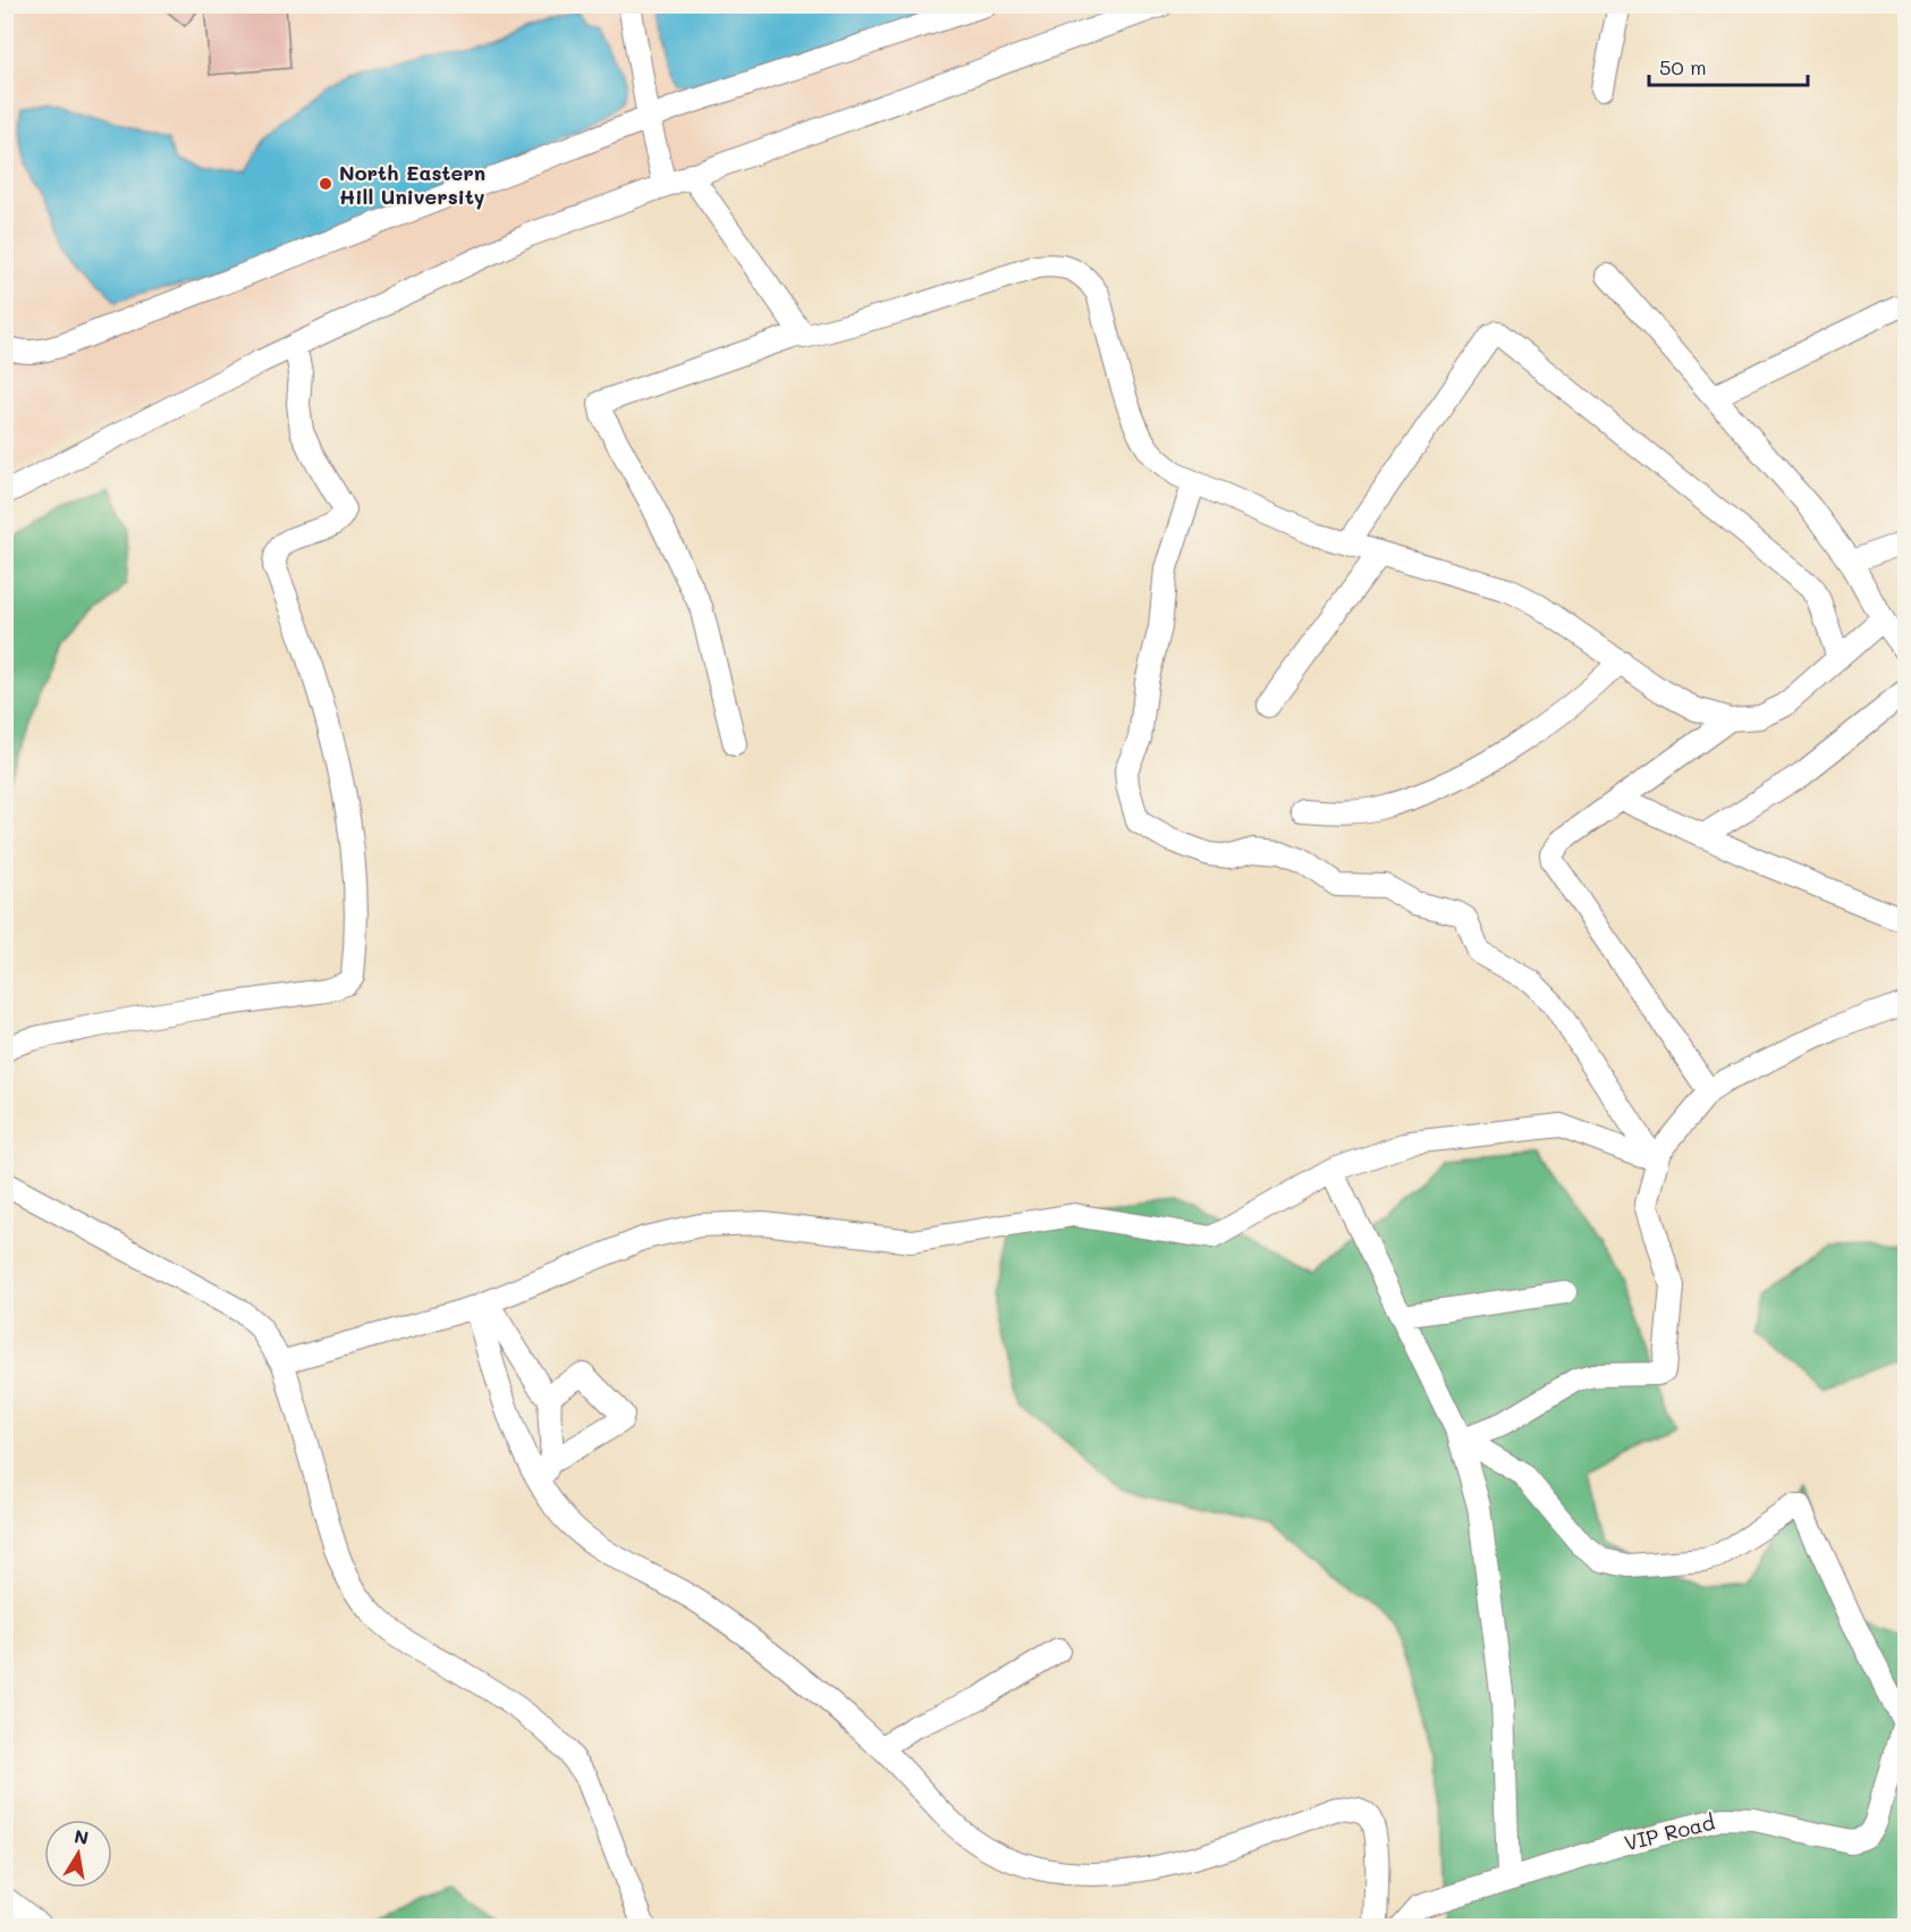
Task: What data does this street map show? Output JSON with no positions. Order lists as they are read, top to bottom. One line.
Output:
{"streets":{"street":["VIP Road"]},"places":["North Eastern Hill University"],"scale_bar":"50 m","north":"top"}
